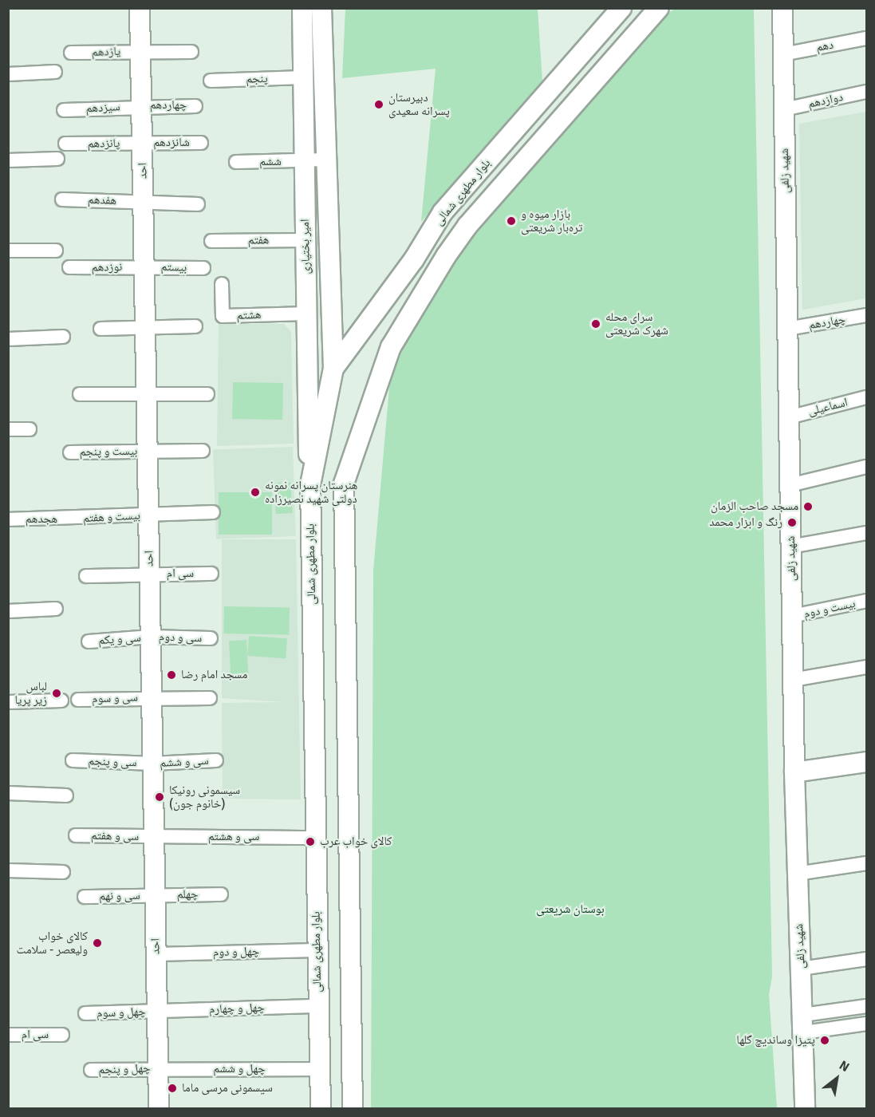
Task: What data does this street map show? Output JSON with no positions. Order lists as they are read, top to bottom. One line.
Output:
{"streets":{"main road":["احد","شهید زلفی","بلوار مطهری شمالی","امیر بختیاری"],"street":["دهم","یازدهم","پنجم","دوازدهم","چهاردهم","سیزدهم","شانزدهم","پانزدهم","ششم","هفدهم","هفتم","نوزدهم","بیستم","هشتم","اسماعیلی","بیست و پنجم","بیست و هفتم","هجدهم","سی ام","بیست و دوم","سی و دوم","سی و یکم","سی و سوم","سی و پنجم","سی و ششم","سی و هفتم","سی و هشتم","چهلم","سی و نهم","چهل و دوم","چهل و چهارم","چهل و سوم","چهل و پنجم","چهل و ششم"]},"crossings":[["دهم","شهید زلفی"],["یازدهم","احد"],["پنجم","امیر بختیاری"],["دوازدهم","شهید زلفی"],["چهاردهم","سیزدهم"],["چهاردهم","احد"],["چهاردهم","شهید زلفی"],["سیزدهم","احد"],["شانزدهم","پانزدهم"],["شانزدهم","احد"],["پانزدهم","احد"],["ششم","امیر بختیاری"],["احد","هفدهم"],["احد","نوزدهم"],["احد","بیستم"],["احد","بیست و پنجم"],["احد","بیست و هفتم"],["احد","سی ام"],["احد","سی و دوم"],["احد","سی و یکم"],["احد","سی و سوم"],["احد","سی و پنجم"],["احد","سی و ششم"],["احد","سی و هفتم"],["احد","سی و هشتم"],["احد","چهلم"],["احد","سی و نهم"],["احد","چهل و دوم"],["احد","چهل و چهارم"],["احد","چهل و سوم"],["احد","چهل و پنجم"],["احد","چهل و ششم"],["شهید زلفی","اسماعیلی"],["شهید زلفی","بیست و دوم"],["بلوار مطهری شمالی","امیر بختیاری"],["بلوار مطهری شمالی","سی و هشتم"],["بلوار مطهری شمالی","چهل و دوم"],["بلوار مطهری شمالی","چهل و چهارم"],["بلوار مطهری شمالی","چهل و ششم"],["هفتم","امیر بختیاری"],["امیر بختیاری","هشتم"],["نوزدهم","بیستم"],["بیست و هفتم","هجدهم"],["سی و دوم","سی و یکم"],["سی و پنجم","سی و ششم"],["سی و هفتم","سی و هشتم"],["چهلم","سی و نهم"],["چهل و چهارم","چهل و سوم"],["چهل و پنجم","چهل و ششم"]],"parks":["بوستان شریعتی"],"places":["دبیرستان پسرانه سعیدی","بازار میوه و تره‌بار شریعتی","سرای محله شهرک شریعتی","هنرستان پسرانه نمونه دولتی شهید نصیرزاده","مسجد صاحب الزمان","رنگ و ابزار محمد","مسجد امام رضا","لباس زیر پریا","سیسمونی رونیکا (خانوم جون)","کالای خواب عرب","کالای خواب ولیعصر - سلامت","پتیزا وساندیچ گلها","سیسمونی مرسی ماما"],"north":"top right"}
